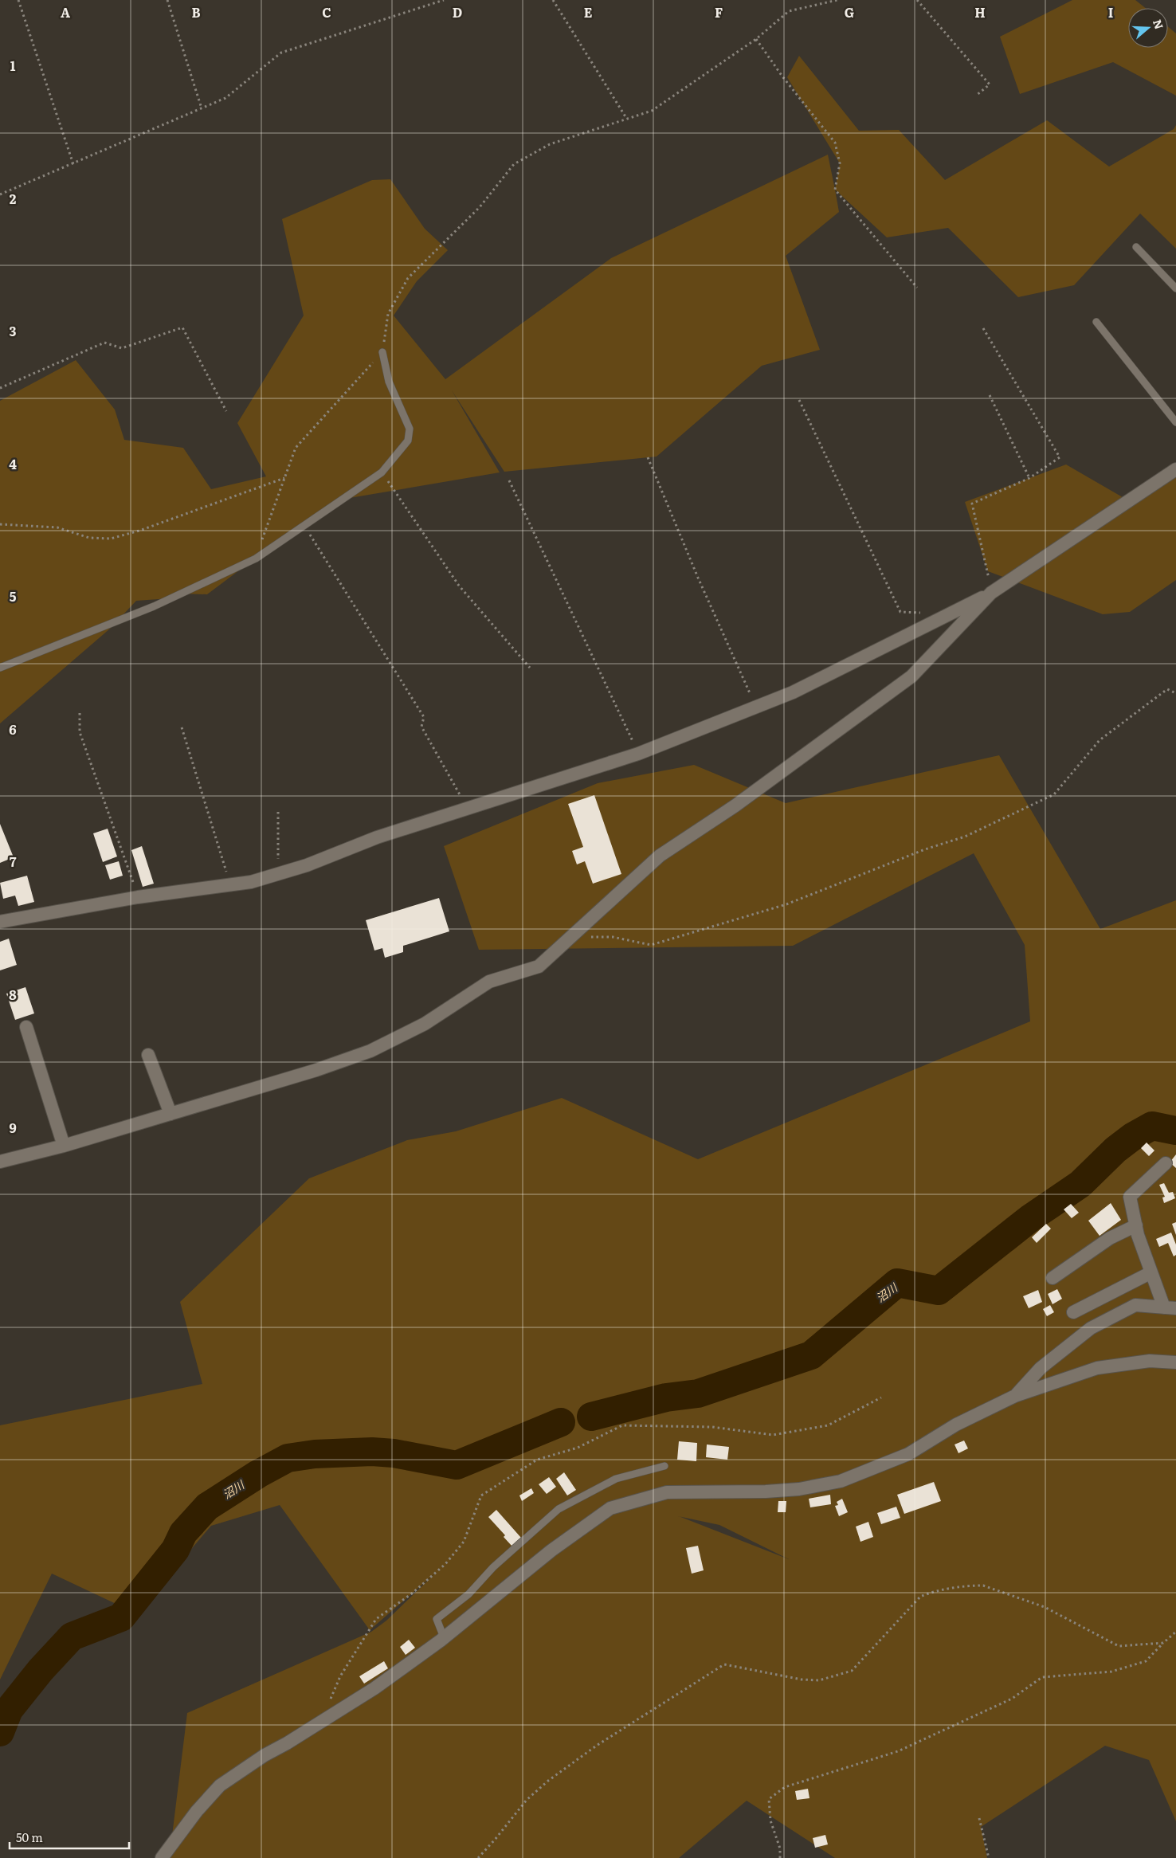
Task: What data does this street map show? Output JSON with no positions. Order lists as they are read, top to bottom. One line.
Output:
{"water":["沼川"],"scale_bar":"50 m","north":"right","grid":{"columns":["A","B","C","D","E","F","G","H","I"],"rows":["1","2","3","4","5","6","7","8","9"]}}
